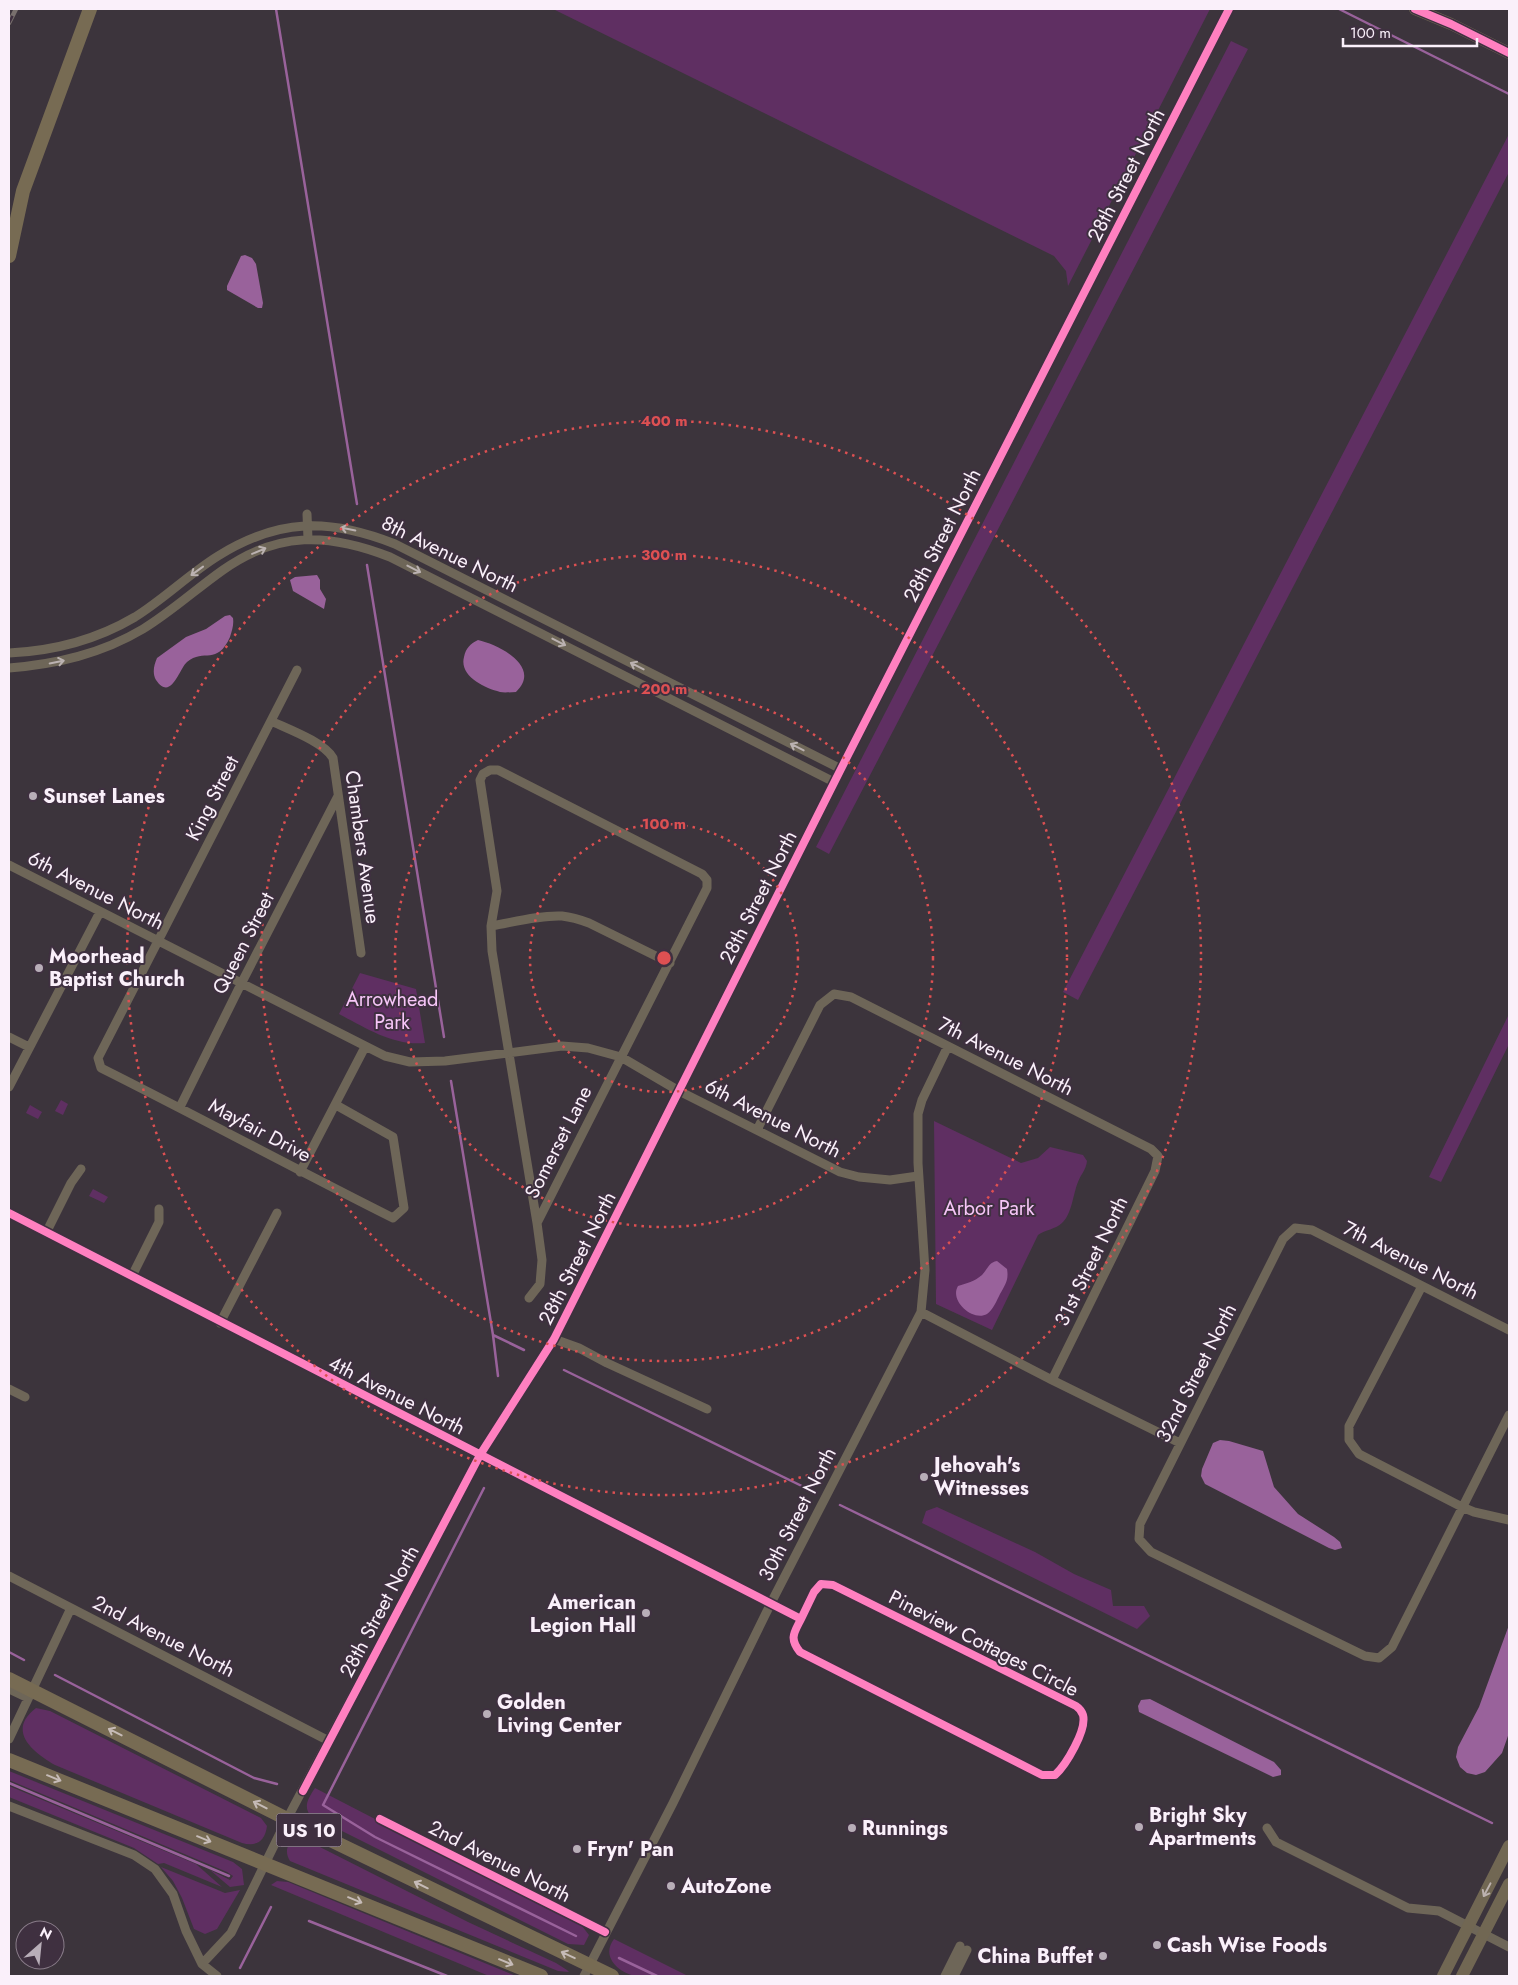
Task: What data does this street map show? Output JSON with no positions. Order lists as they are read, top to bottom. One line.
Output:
{"streets":{"main road":["US 10"],"street":["28th Street North","8th Avenue North","King Street","Chambers Avenue","6th Avenue North","Queen Street","7th Avenue North","Mayfair Drive","Somerset Lane","31st Street North","32nd Street North","4th Avenue North","30th Street North","2nd Avenue North","Pineview Cottages Circle"]},"crossings":[["28th Street North","8th Avenue North"],["28th Street North","6th Avenue North"],["28th Street North","4th Avenue North"],["28th Street North","2nd Avenue North"],["28th Street North","US 10"],["King Street","Chambers Avenue"],["King Street","6th Avenue North"],["King Street","Mayfair Drive"],["Chambers Avenue","Queen Street"],["6th Avenue North","Queen Street"],["6th Avenue North","7th Avenue North"],["6th Avenue North","Mayfair Drive"],["6th Avenue North","Somerset Lane"],["6th Avenue North","30th Street North"],["Queen Street","Mayfair Drive"],["7th Avenue North","31st Street North"],["7th Avenue North","32nd Street North"],["7th Avenue North","30th Street North"],["4th Avenue North","30th Street North"],["30th Street North","2nd Avenue North"],["30th Street North","US 10"]],"parks":["Arrowhead Park","Arbor Park"],"places":["Sunset Lanes","Moorhead Baptist Church","Jehovah's Witnesses","American Legion Hall","Golden Living Center","Bright Sky Apartments","Runnings","Fryn' Pan","AutoZone","Cash Wise Foods","China Buffet"],"scale_bar":"100 m","north":"top right","rings":["400 m","300 m","200 m","100 m"]}
